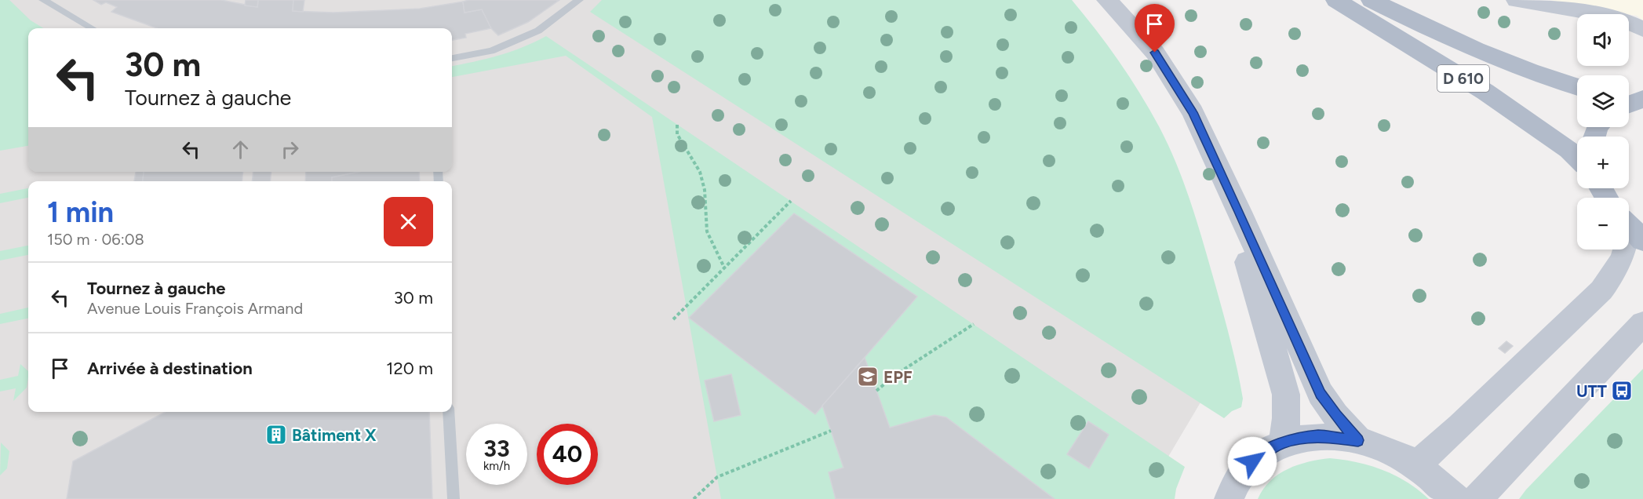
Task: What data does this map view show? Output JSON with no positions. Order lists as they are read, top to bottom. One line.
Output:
{"streets":{"main road":["D 610"]},"places":{"school or university":["EPF"],"bus stop":["UTT"],"building":["Bâtiment X"]},"page":{"map_buttons":["+","−"],"turn":["30 m","Tournez à gauche"],"heading":["1 min","150 m · 06:08"],"list":[{"name":"Tournez à gauche","note":"Avenue Louis François Armand","value":"30 m"},{"name":"Arrivée à destination","value":"120 m"}],"speed":"33 km/h","limit":"40"}}
